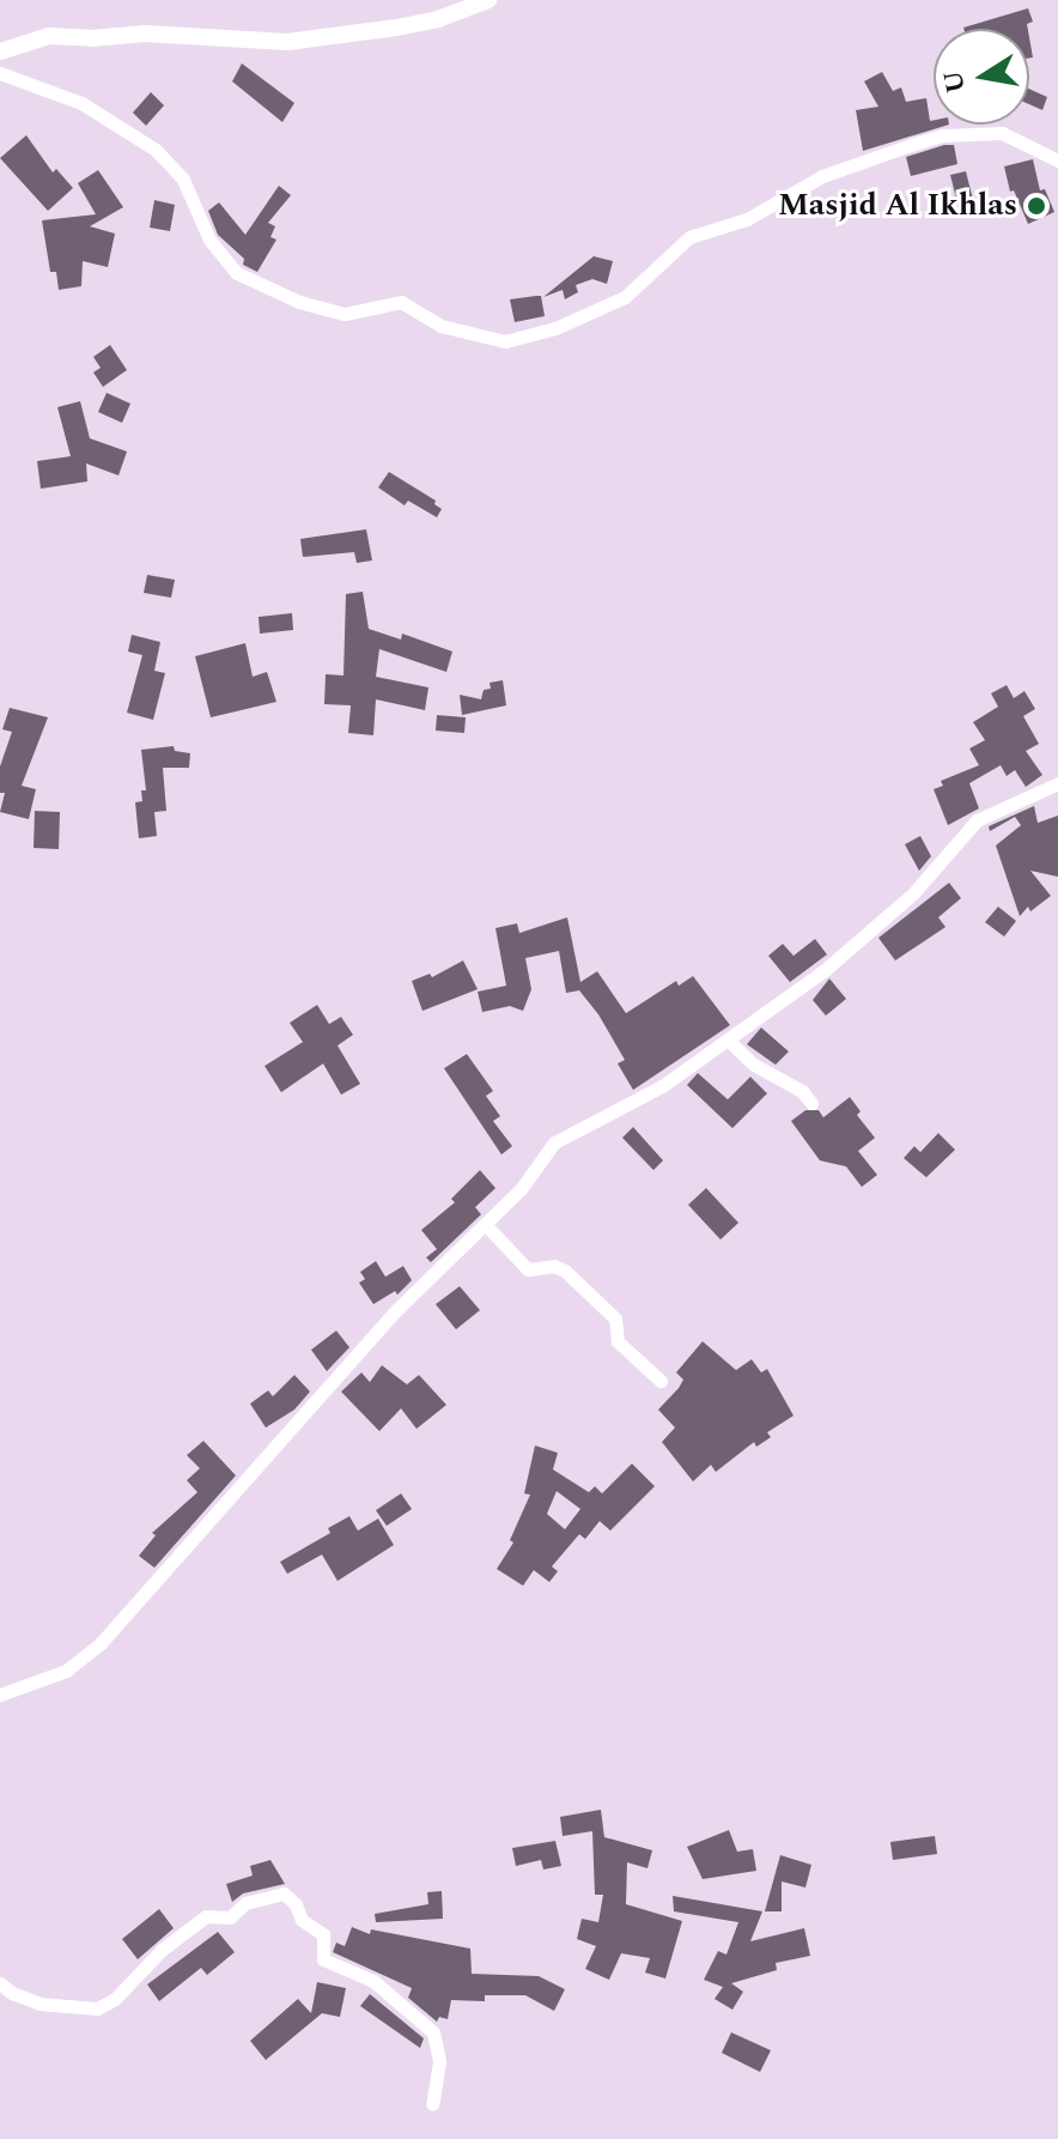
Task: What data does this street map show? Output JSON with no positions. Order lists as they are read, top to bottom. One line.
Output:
{"places":["Masjid Al Ikhlas"],"north":"left"}
